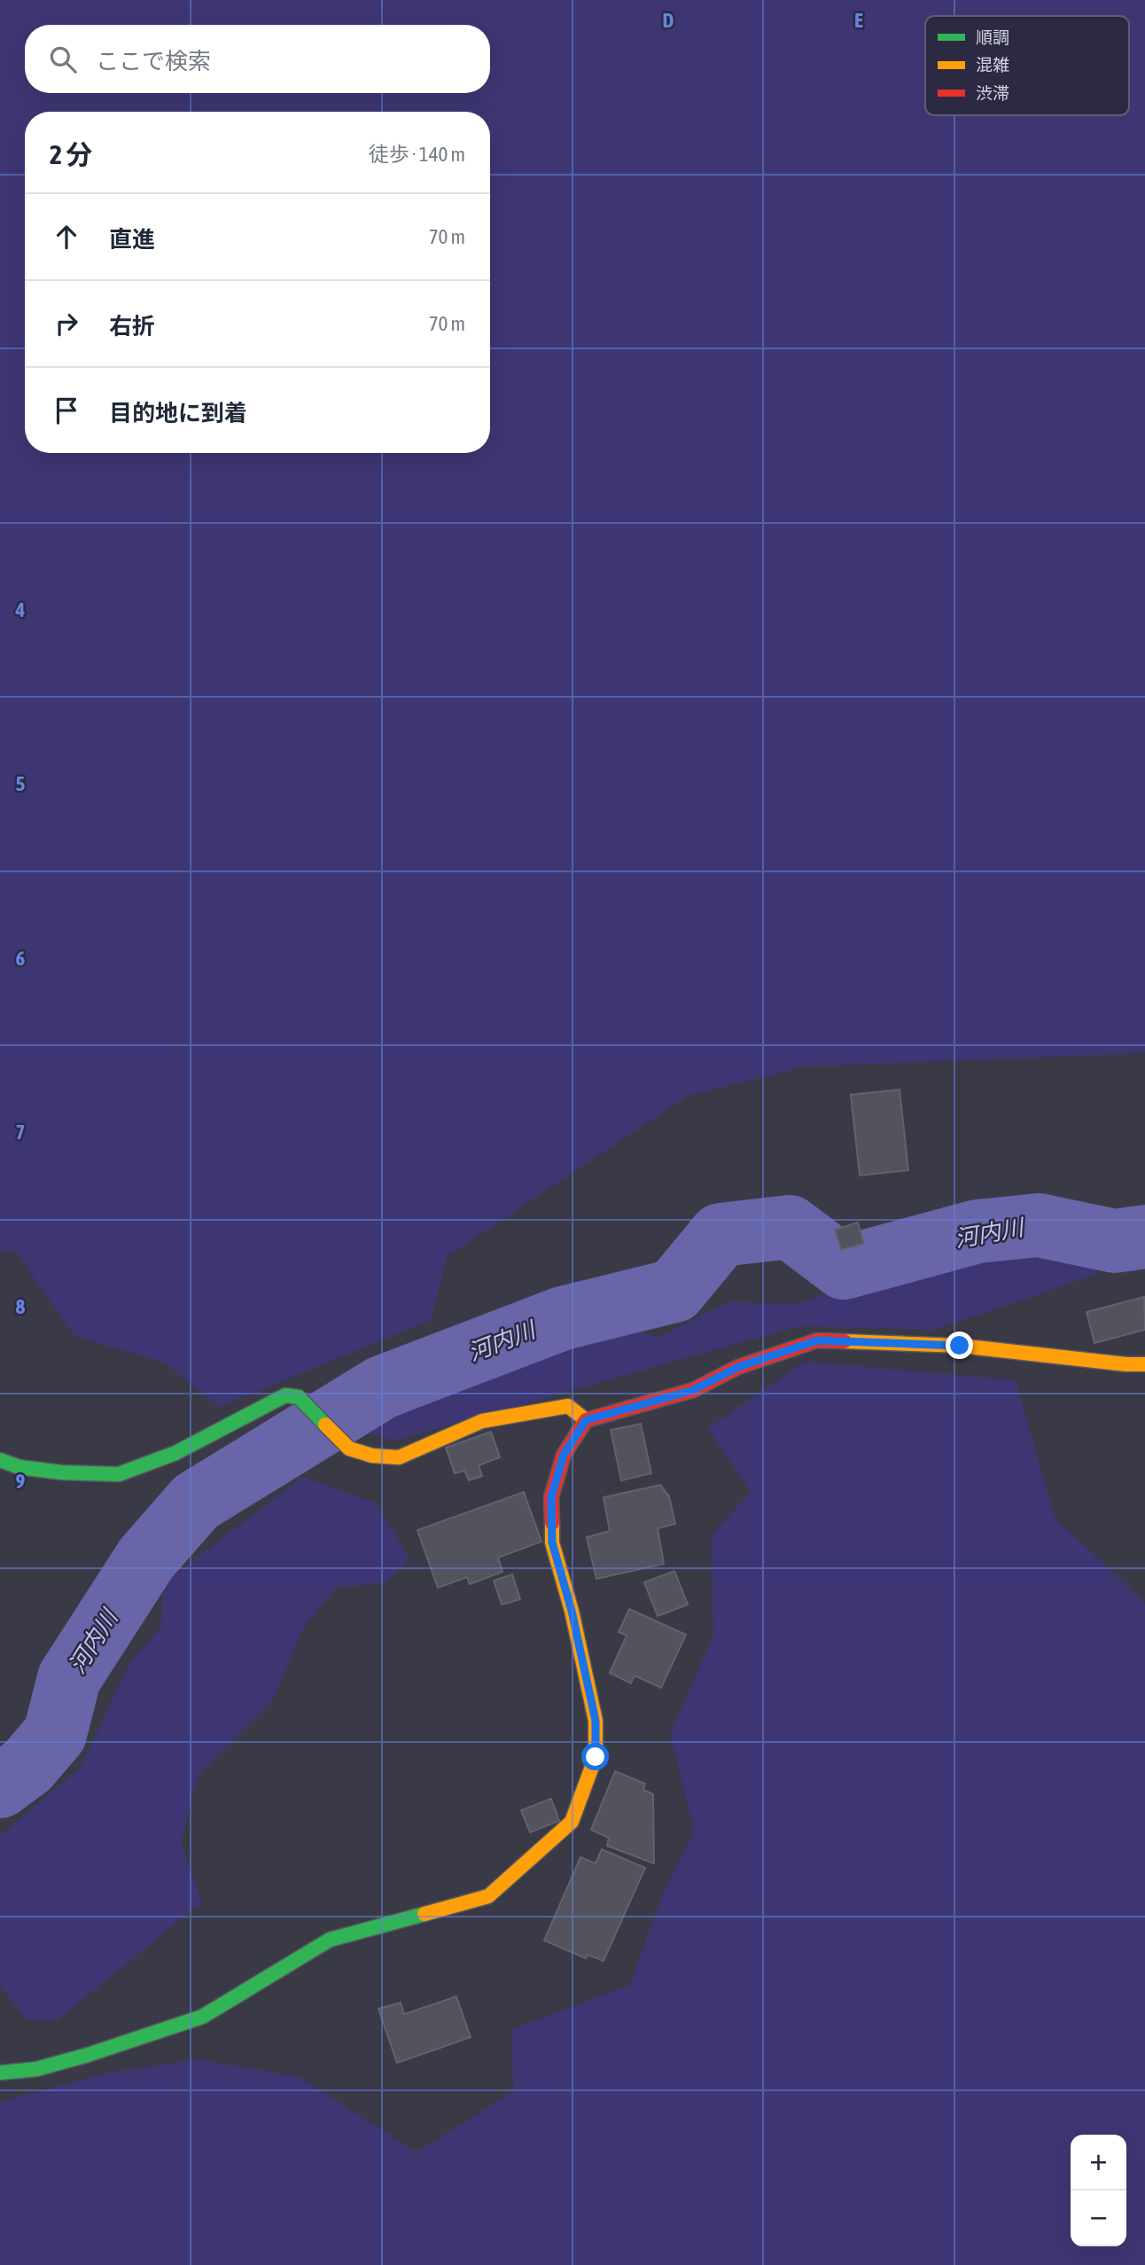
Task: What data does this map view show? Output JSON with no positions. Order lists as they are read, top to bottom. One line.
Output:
{"water":["河内川"],"legend":["順調","混雑","渋滞"],"page":{"search":"ここで検索","heading":["2 分","徒歩 · 140 m"],"list":[["直進","70 m"],["右折","70 m"],"目的地に到着"],"map_buttons":["+","−"]},"grid":{"columns":["D","E"],"rows":["4","5","6","7","8","9"]}}
